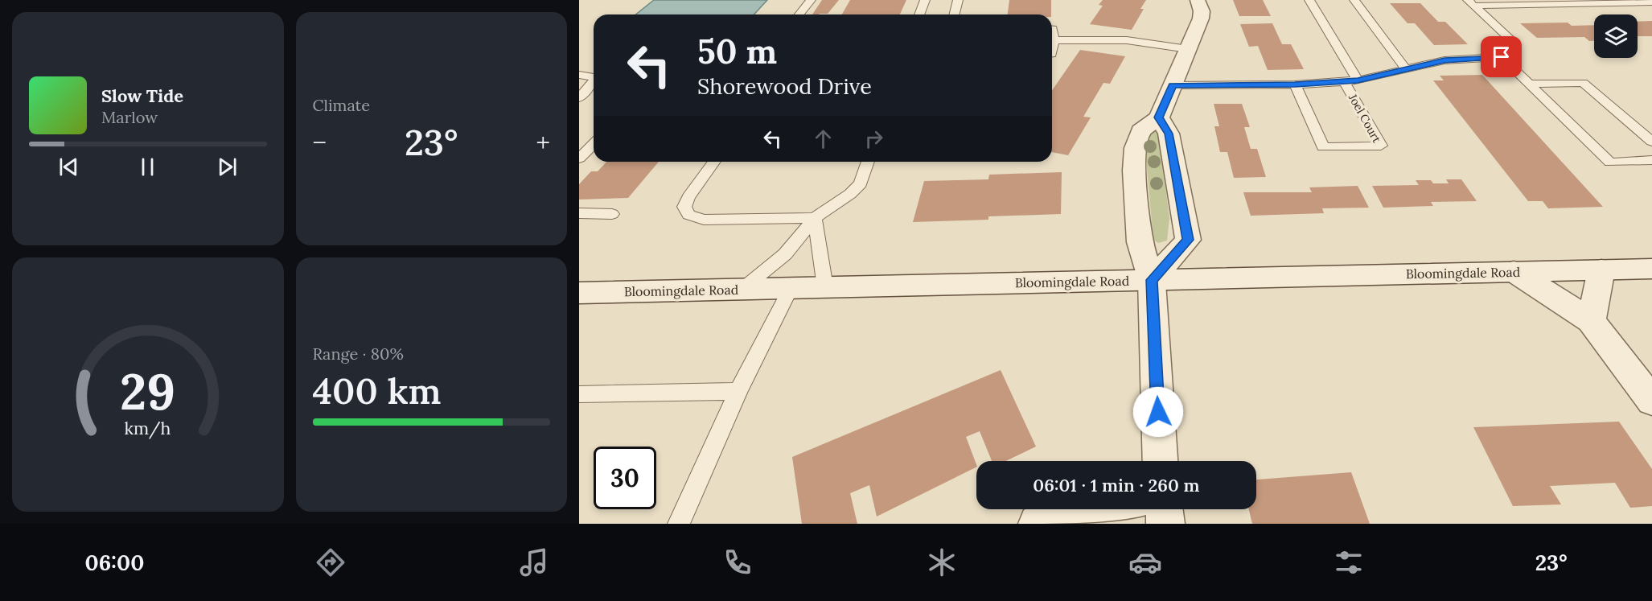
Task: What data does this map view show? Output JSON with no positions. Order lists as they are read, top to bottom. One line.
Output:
{"streets":{"street":["Bloomingdale Road"],"lane":["Joel Court"]},"page":{"tile":["Climate",["Range · 80%","400 km"]],"turn":["50 m","Shorewood Drive"],"song":["Slow Tide","Marlow"],"heat":["−","23°","+"],"limit":"30","trip":"06:01 · 1 min · 260 m","tabs":["06:00","23°"],"gauge":["29","km/h"]}}
